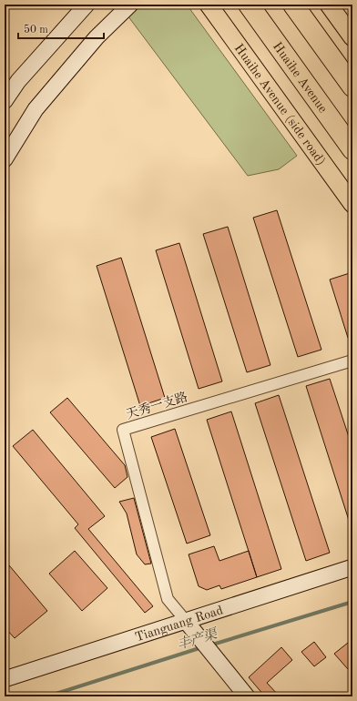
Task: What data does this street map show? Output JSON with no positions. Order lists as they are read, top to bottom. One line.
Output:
{"streets":{"highway":["Huaihe Avenue"],"main road":["Huaihe Avenue (side road)"],"street":["天秀一支路","Tianguang Road"]},"crossings":[["天秀一支路","Tianguang Road"]],"water":["丰产渠"],"scale_bar":"50 m"}
